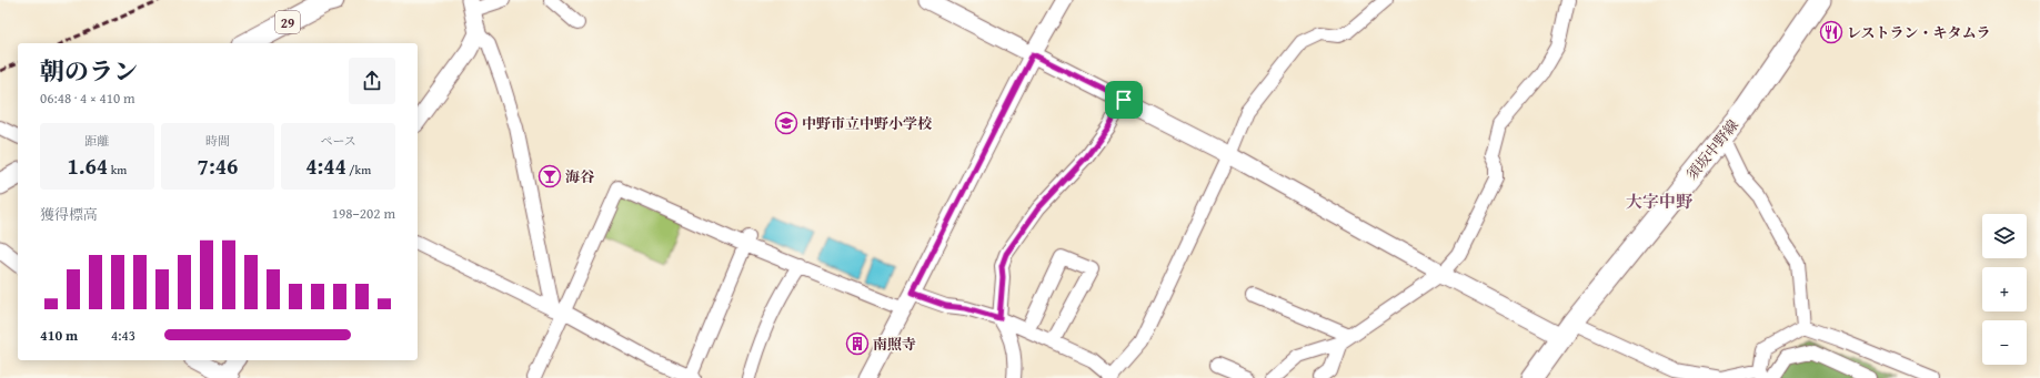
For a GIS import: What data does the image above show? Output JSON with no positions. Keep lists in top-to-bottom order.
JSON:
{
  "streets": {
    "main road": ["29", "須坂中野線"]
  },
  "districts": ["大字中野"],
  "places": {
    "restaurant": ["レストラン・キタムラ"],
    "school or university": ["中野市立中野小学校"],
    "bar": ["海谷"],
    "building": ["南照寺"]
  },
  "page": {
    "heading": ["朝のラン", "06:48 · 4 × 410 m"],
    "stats": [
      ["距離", "1.64 km"],
      ["時間", "7:46"],
      ["ペース", "4:44 /km"]
    ],
    "chart": ["獲得標高", "198–202 m"],
    "map_buttons": ["+", "−"],
    "list": [
      {
        "name": "410 m",
        "note": "4:43"
      }
    ]
  }
}
